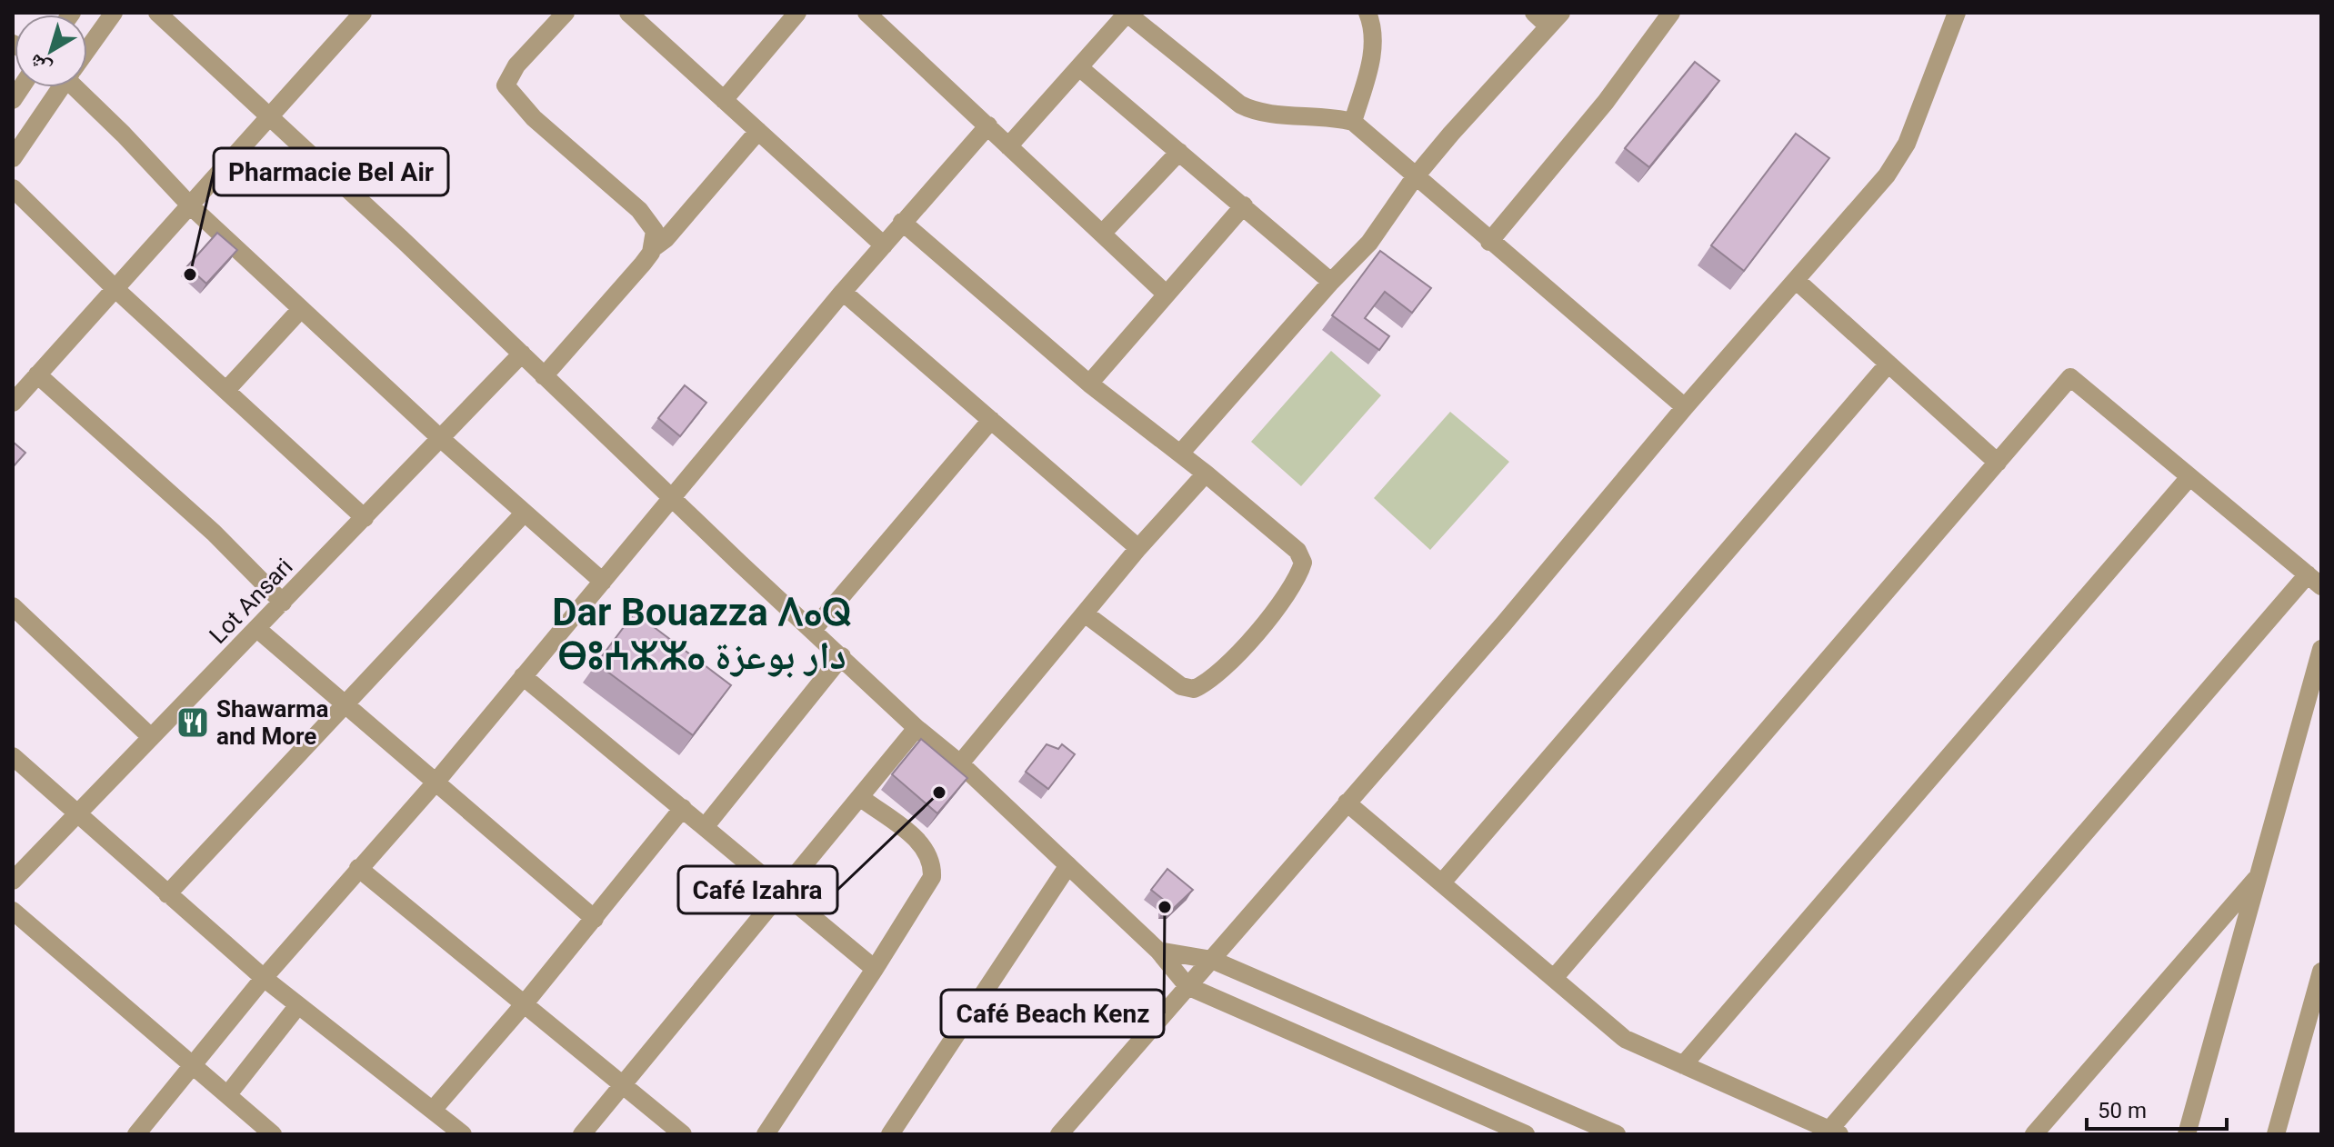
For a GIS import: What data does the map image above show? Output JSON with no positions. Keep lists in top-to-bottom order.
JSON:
{
  "streets": {
    "street": ["Lot Ansari"]
  },
  "districts": ["Dar Bouazza ⴷⴰⵕ ⴱⵓⵄⵣⵣⴰ دار بوعزة"],
  "places": {
    "other": ["Pharmacie Bel Air", "Café Izahra", "Café Beach Kenz"],
    "restaurant": ["Shawarma and More"]
  },
  "scale_bar": "50 m",
  "north": "bottom left"
}
